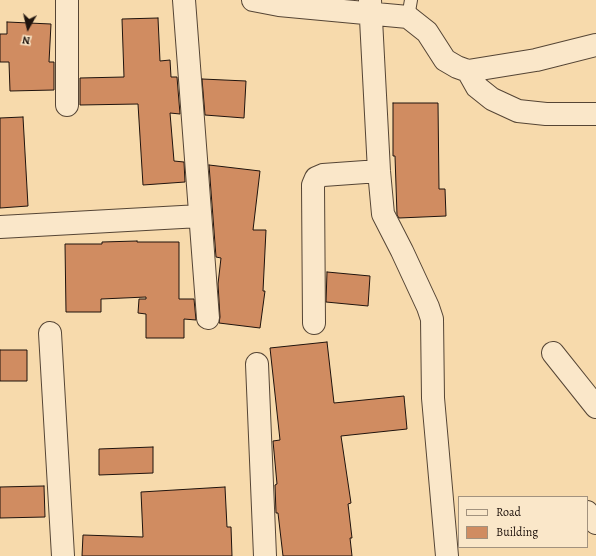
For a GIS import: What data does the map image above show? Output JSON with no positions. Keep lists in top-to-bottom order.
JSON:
{
  "legend": ["Road", "Building"],
  "north": "bottom"
}
